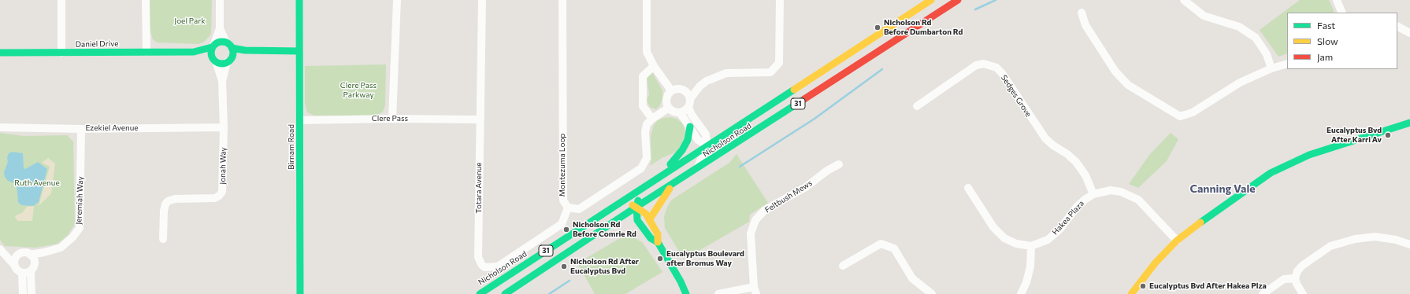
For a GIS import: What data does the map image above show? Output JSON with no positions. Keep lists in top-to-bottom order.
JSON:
{
  "streets": {
    "street": [
      "Daniel Drive",
      "Sedges Grove",
      "31",
      "Clere Pass",
      "Ezekiel Avenue",
      "Nicholson Road",
      "Birnam Road",
      "Montezuma Loop",
      "Jonah Way",
      "Totara Avenue",
      "Feltbush Mews",
      "Jeremiah Way",
      "Hakea Plaza"
    ]
  },
  "crossings": [
    ["Daniel Drive", "Birnam Road"],
    ["Daniel Drive", "Jonah Way"],
    ["Sedges Grove", "Hakea Plaza"],
    ["Clere Pass", "Birnam Road"],
    ["Clere Pass", "Totara Avenue"],
    ["Ezekiel Avenue", "Jonah Way"],
    ["Ezekiel Avenue", "Jeremiah Way"],
    ["Montezuma Loop", "Totara Avenue"]
  ],
  "districts": ["Canning Vale"],
  "parks": ["Joel Park", "Clere Pass Parkway", "Ruth Avenue"],
  "places": [
    "Nicholson Rd Before Dumbarton Rd",
    "Eucalyptus Bvd After Karri Av",
    "Nicholson Rd Before Comrie Rd",
    "Eucalyptus Boulevard after Bromus Way",
    "Nicholson Rd After Eucalyptus Bvd",
    "Eucalyptus Bvd After Hakea Plza"
  ],
  "legend": ["Fast", "Slow", "Jam"]
}
